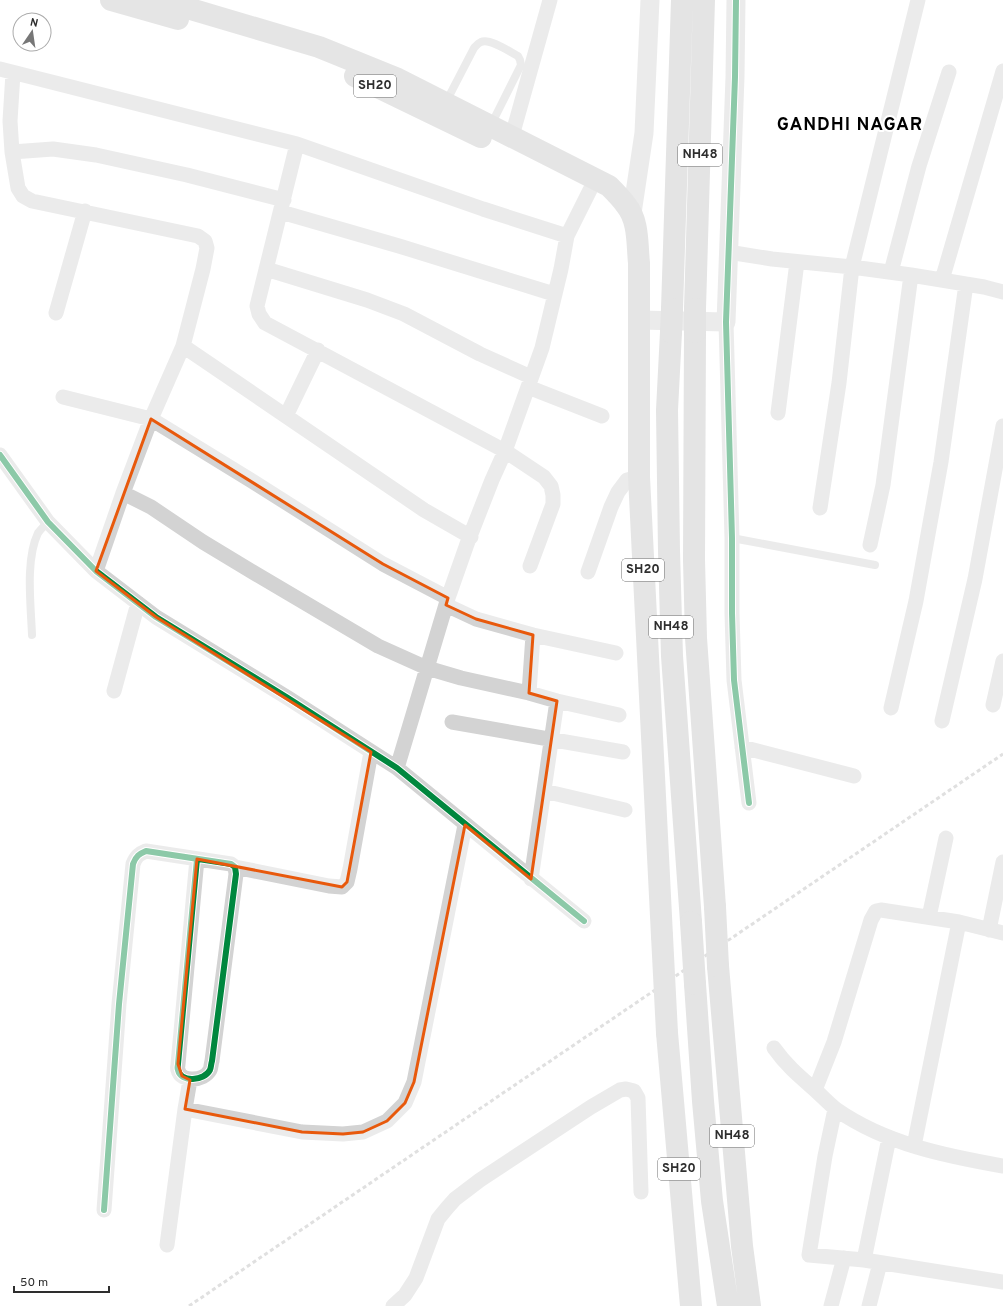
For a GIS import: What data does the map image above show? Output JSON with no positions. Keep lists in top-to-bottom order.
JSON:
{
  "streets": {
    "highway": ["NH48"],
    "main road": ["SH20"]
  },
  "districts": ["GANDHI NAGAR"],
  "scale_bar": "50 m",
  "north": "top"
}
